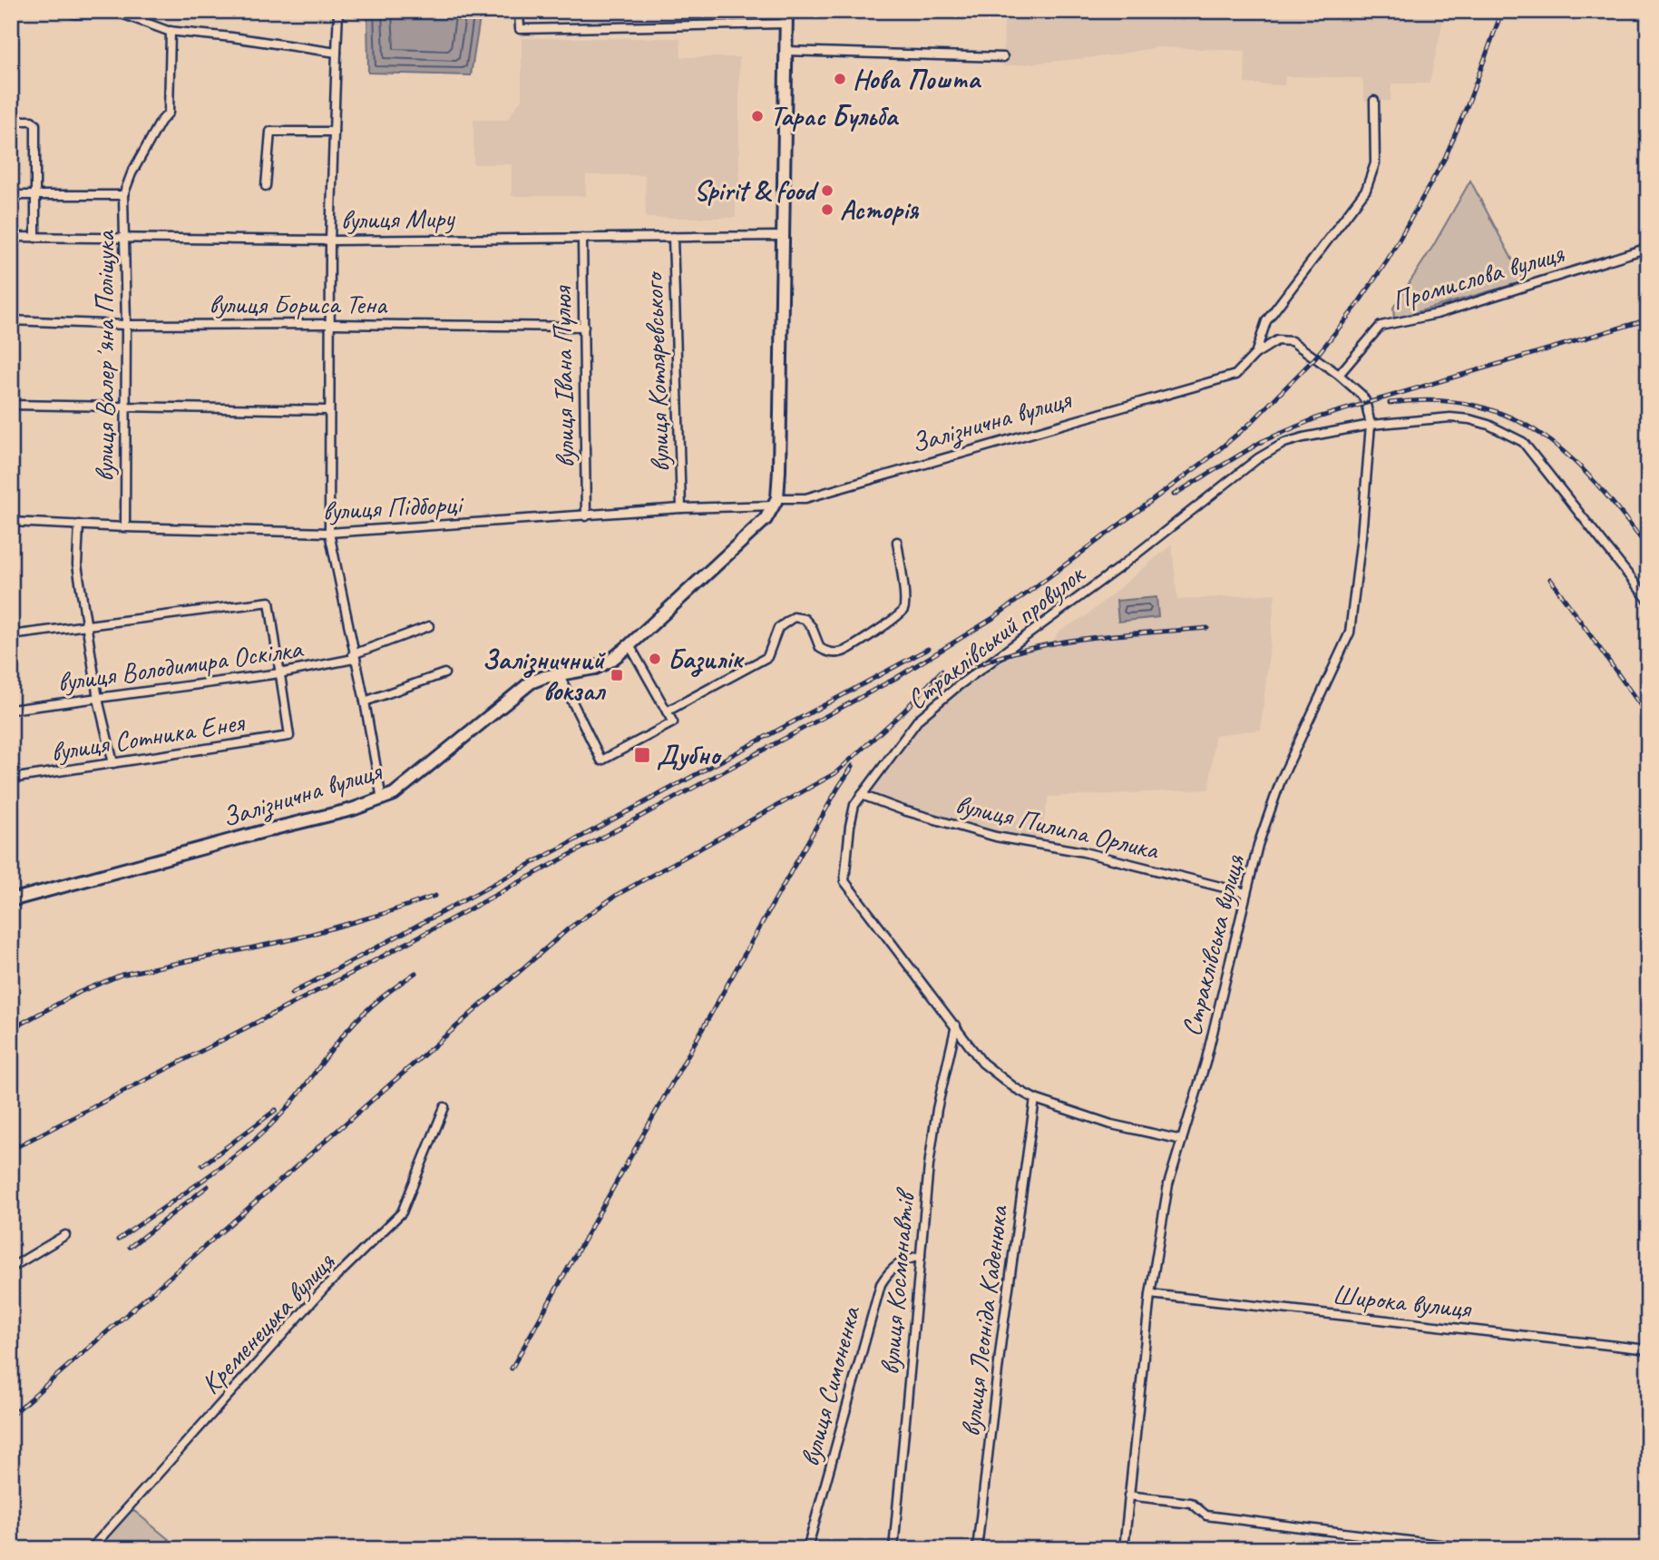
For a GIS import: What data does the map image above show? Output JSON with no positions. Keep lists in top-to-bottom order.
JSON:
{
  "streets": {
    "main road": ["Залізнична вулиця"],
    "street": [
      "вулиця Миру",
      "Промислова вулиця",
      "вулиця Бориса Тена",
      "вулиця Валерʼяна Поліщука",
      "вулиця Котляревського",
      "вулиця Івана Пулюя",
      "вулиця Підборці",
      "Страклівський провулок",
      "вулиця Володимира Оскілка",
      "вулиця Сотника Енея",
      "вулиця Пилипа Орлика",
      "Страклівська вулиця",
      "вулиця Космонавтів",
      "Широка вулиця",
      "вулиця Леоніда Каденюка",
      "Кременецька вулиця",
      "вулиця Симоненка"
    ]
  },
  "crossings": [
    ["вулиця Миру", "вулиця Валерʼяна Поліщука"],
    ["вулиця Миру", "вулиця Котляревського"],
    ["вулиця Миру", "вулиця Івана Пулюя"],
    ["Промислова вулиця", "Страклівська вулиця"],
    ["вулиця Бориса Тена", "вулиця Валерʼяна Поліщука"],
    ["вулиця Бориса Тена", "вулиця Івана Пулюя"],
    ["вулиця Валерʼяна Поліщука", "вулиця Підборці"],
    ["вулиця Котляревського", "вулиця Підборці"],
    ["вулиця Івана Пулюя", "вулиця Підборці"],
    ["Залізнична вулиця", "вулиця Підборці"],
    ["Залізнична вулиця", "Страклівська вулиця"],
    ["Страклівський провулок", "вулиця Пилипа Орлика"],
    ["Страклівський провулок", "Страклівська вулиця"],
    ["Страклівський провулок", "вулиця Космонавтів"],
    ["Страклівський провулок", "вулиця Леоніда Каденюка"],
    ["вулиця Володимира Оскілка", "вулиця Сотника Енея"],
    ["вулиця Пилипа Орлика", "Страклівська вулиця"],
    ["Страклівська вулиця", "Широка вулиця"],
    ["вулиця Космонавтів", "вулиця Симоненка"]
  ],
  "places": {
    "other": [
      "Нова Пошта",
      "Тарас Бульба",
      "Spirit & food",
      "Асторія",
      "Базилік"
    ],
    "transit": ["Залізничний вокзал", "Дубно"]
  }
}
